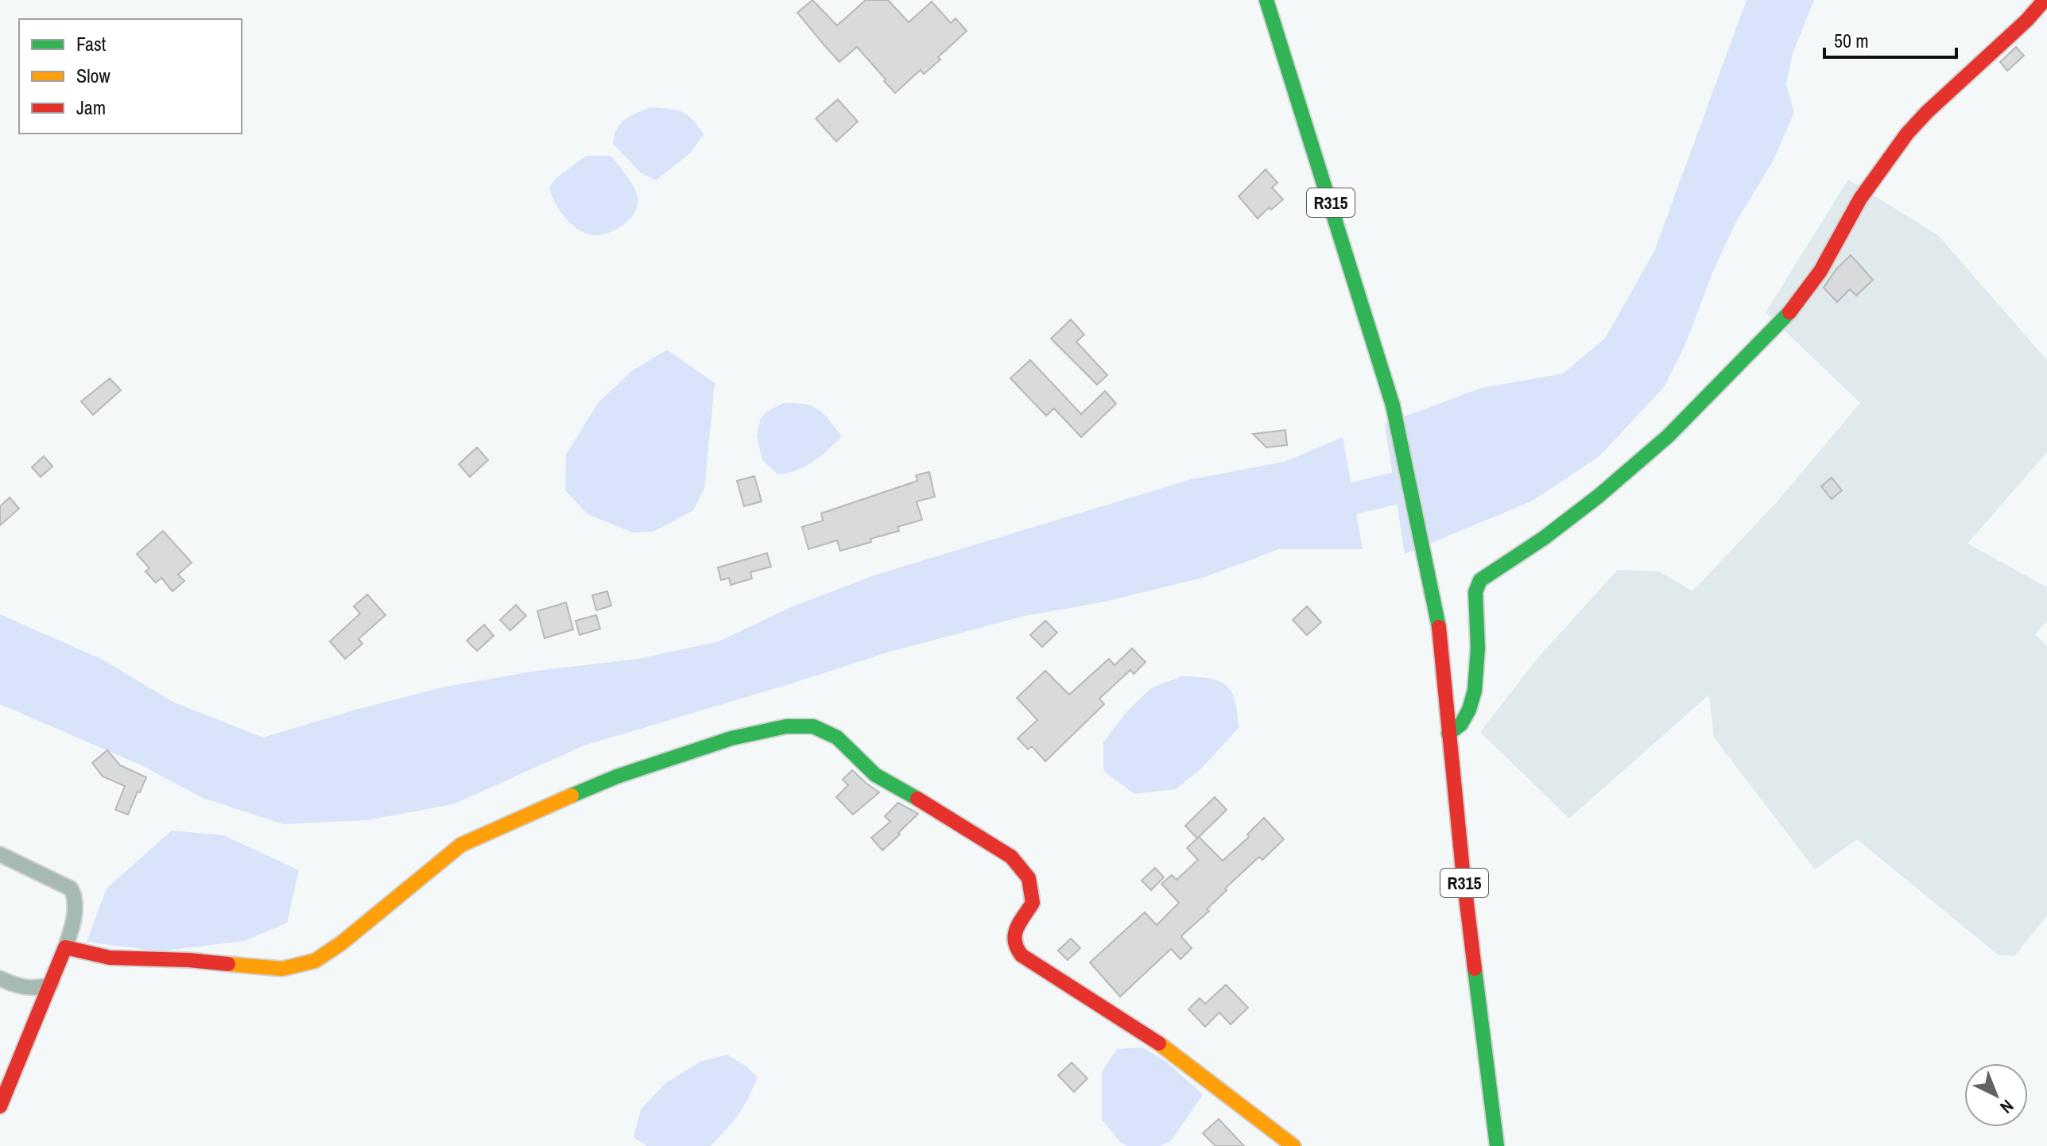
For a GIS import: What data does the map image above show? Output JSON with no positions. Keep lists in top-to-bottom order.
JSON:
{
  "streets": {
    "street": ["R315"]
  },
  "legend": ["Fast", "Slow", "Jam"],
  "scale_bar": "50 m",
  "north": "bottom right"
}
